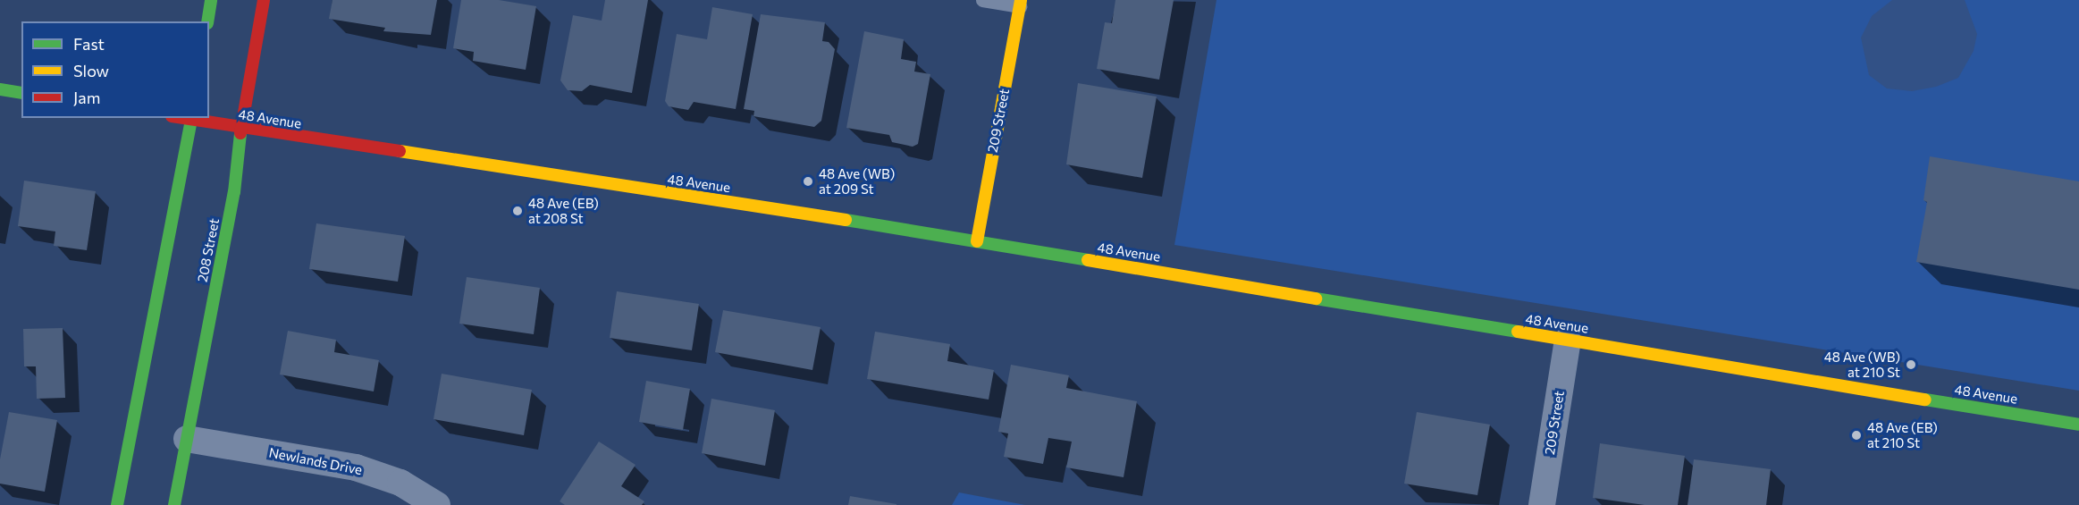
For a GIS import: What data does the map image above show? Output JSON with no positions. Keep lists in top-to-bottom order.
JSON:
{
  "streets": {
    "main road": ["48 Avenue", "209 Street", "208 Street"],
    "street": ["Newlands Drive"]
  },
  "crossings": [
    ["48 Avenue", "209 Street"],
    ["48 Avenue", "208 Street"],
    ["208 Street", "Newlands Drive"]
  ],
  "places": [
    "48 Ave (WB) at 209 St",
    "48 Ave (EB) at 208 St",
    "48 Ave (WB) at 210 St",
    "48 Ave (EB) at 210 St"
  ],
  "legend": ["Fast", "Slow", "Jam"]
}
